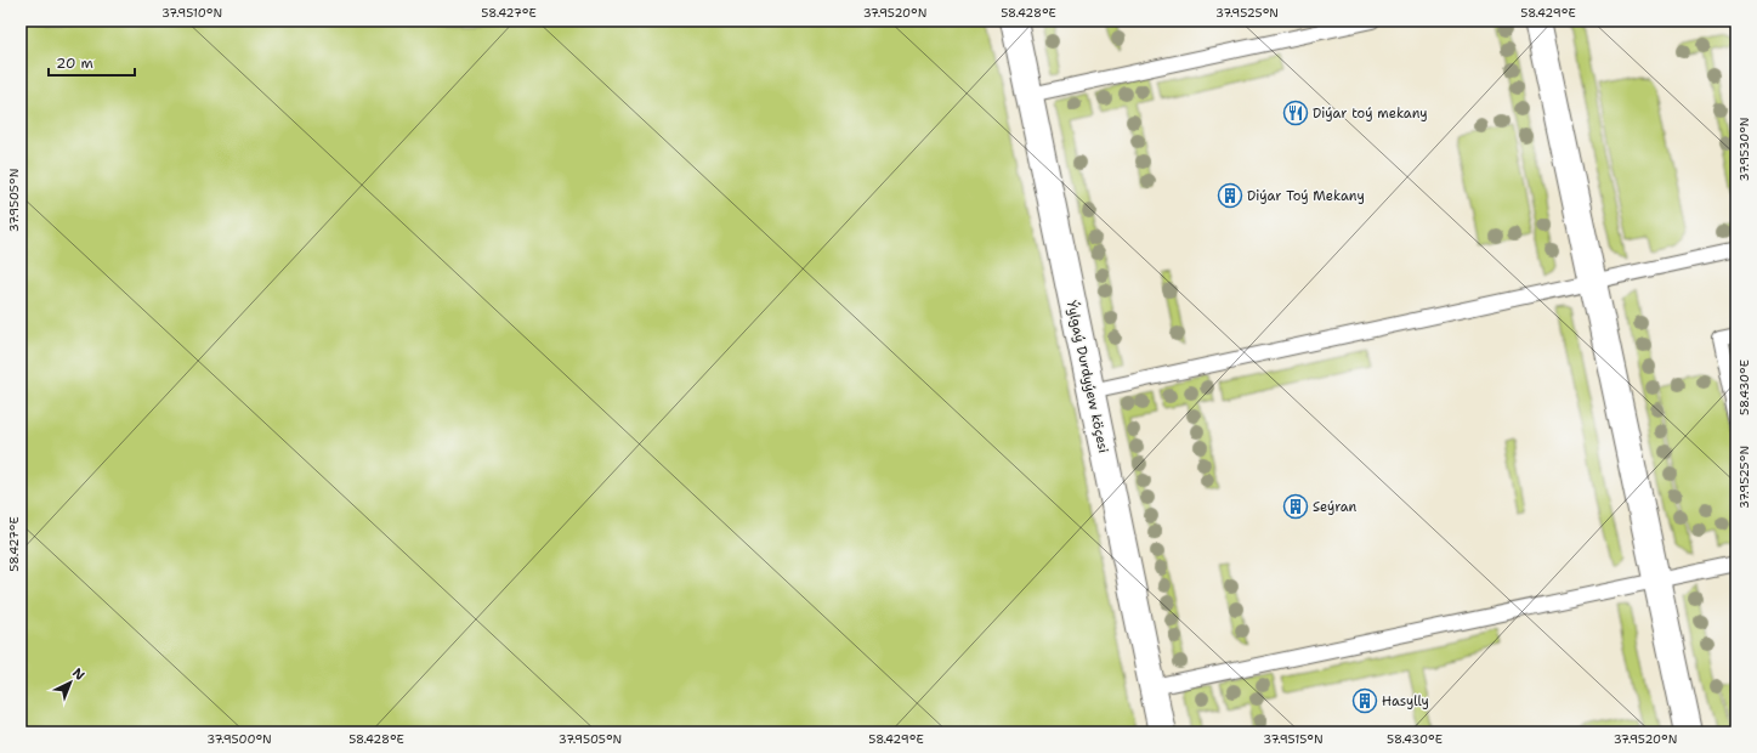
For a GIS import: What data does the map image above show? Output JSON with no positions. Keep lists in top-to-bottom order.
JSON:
{
  "streets": {
    "street": ["Ýylgaý Durdyýew köçesi"]
  },
  "places": {
    "restaurant": ["Diýar toý mekany"],
    "building": ["Diýar Toý Mekany", "Seýran", "Hasylly"]
  },
  "scale_bar": "20 m",
  "north": "top right",
  "coordinates": [
    "37.9510°N",
    "58.427°E",
    "37.9520°N",
    "58.428°E",
    "37.9525°N",
    "58.429°E",
    "37.9530°N",
    "37.9505°N",
    "58.430°E",
    "37.9500°N",
    "37.9515°N"
  ]
}
